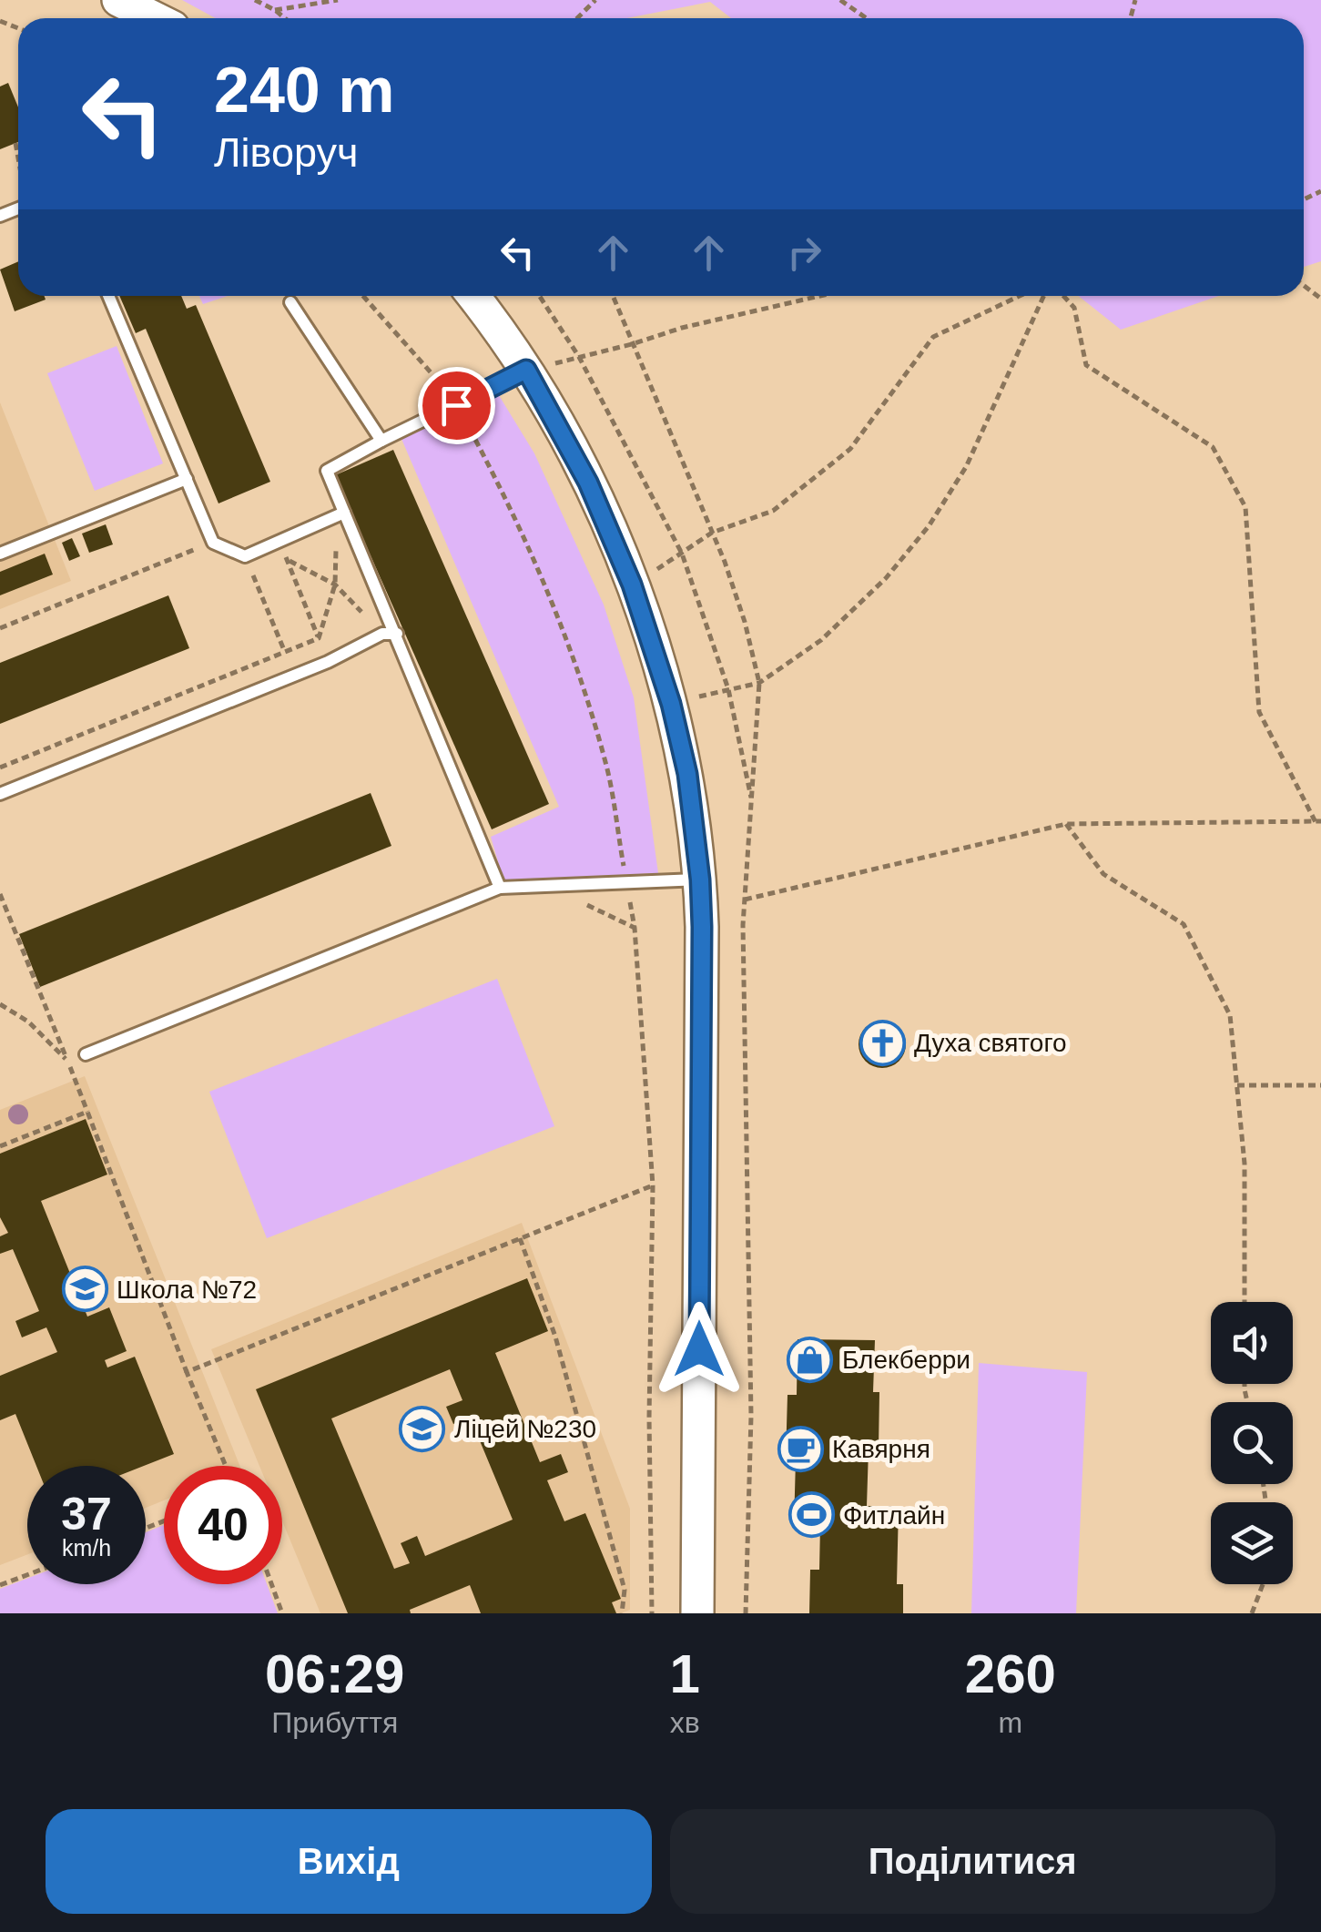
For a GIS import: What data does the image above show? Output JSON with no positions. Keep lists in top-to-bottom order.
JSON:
{
  "places": {
    "church": ["Духа святого"],
    "school or university": ["Школа №72", "Ліцей №230"],
    "shop": ["Блекберри"],
    "cafe": ["Кавярня"],
    "sports": ["Фитлайн"]
  },
  "page": {
    "turn": ["240 m", "Ліворуч"],
    "speed": "37 km/h",
    "limit": "40",
    "eta": [
      "06:29",
      "Прибуття",
      "1",
      "хв",
      "260",
      "m"
    ],
    "buttons": ["Вихід", "Поділитися"]
  }
}
